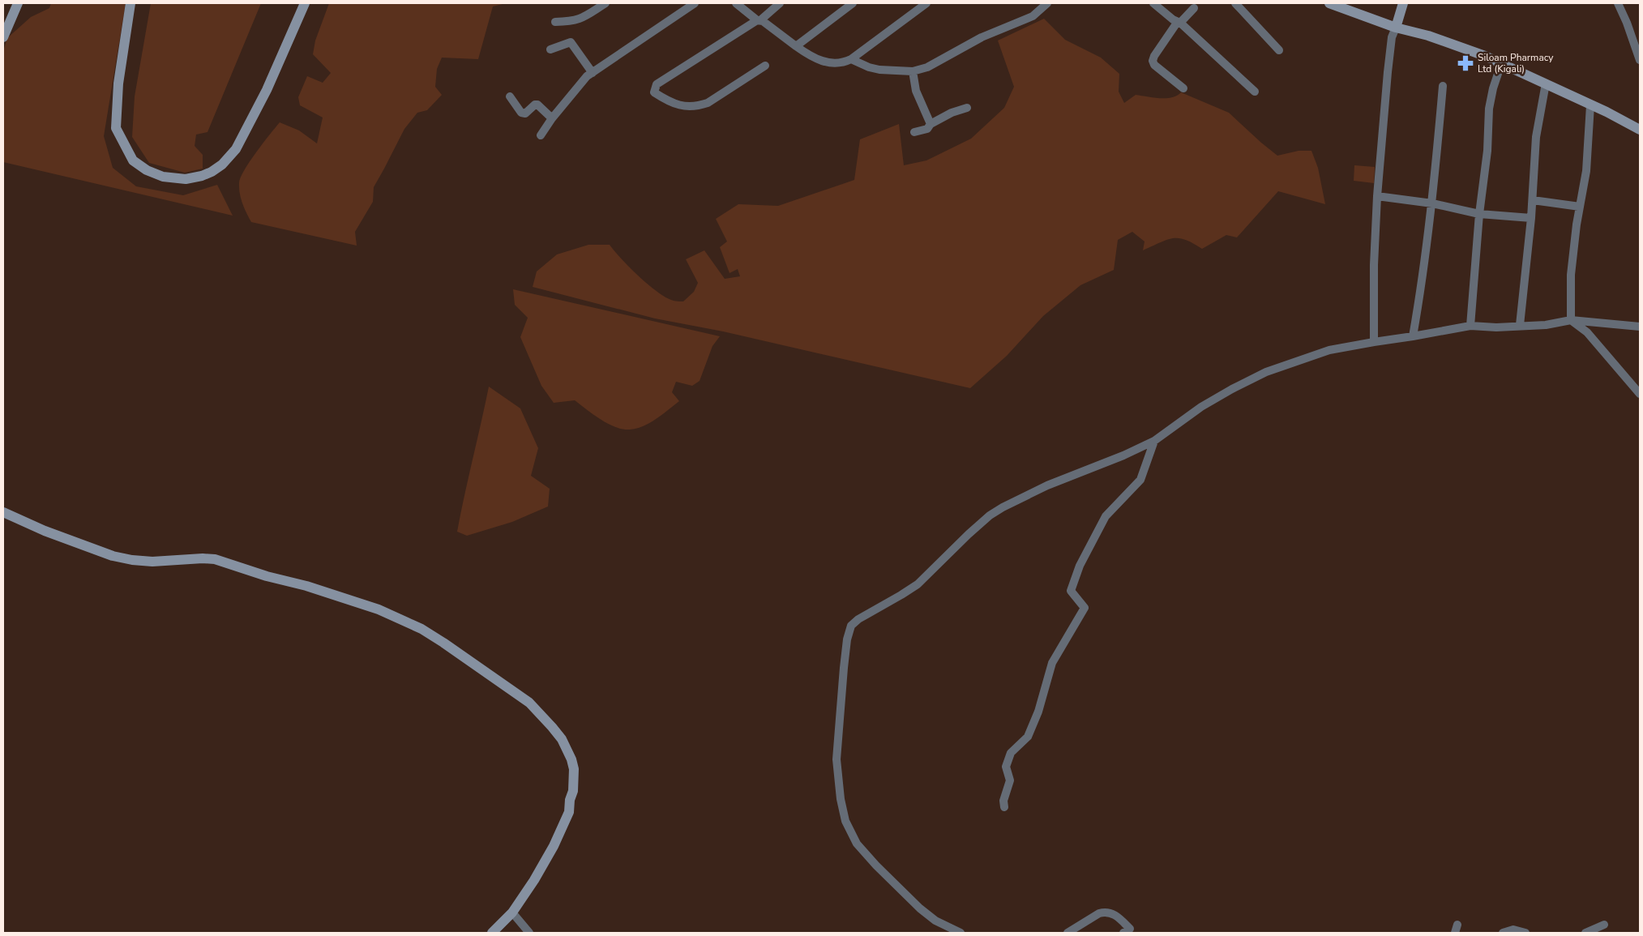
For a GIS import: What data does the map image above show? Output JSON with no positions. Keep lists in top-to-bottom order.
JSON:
{
  "places": {
    "pharmacy": ["Siloam Pharmacy Ltd (Kigali)"]
  }
}
